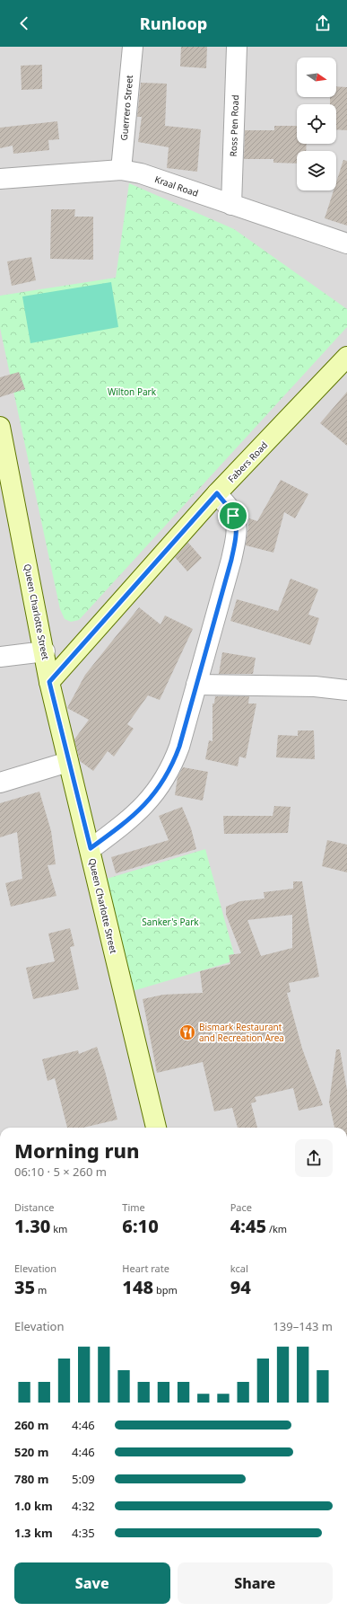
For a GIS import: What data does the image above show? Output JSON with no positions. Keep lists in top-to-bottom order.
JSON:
{
  "streets": {
    "main road": ["Fabers Road", "Queen Charlotte Street"],
    "street": ["Guerrero Street", "Ross Pen Road", "Kraal Road"]
  },
  "crossings": [
    ["Guerrero Street", "Kraal Road"],
    ["Ross Pen Road", "Kraal Road"],
    ["Fabers Road", "Queen Charlotte Street"]
  ],
  "parks": ["Wilton Park", "Sanker's Park"],
  "places": {
    "restaurant": ["Bismark Restaurant and Recreation Area"]
  },
  "north": "right",
  "page": {
    "header": "Runloop",
    "heading": ["Morning run", "06:10 · 5 × 260 m"],
    "stats": [
      ["Distance", "1.30 km"],
      ["Time", "6:10"],
      ["Pace", "4:45 /km"],
      ["Elevation", "35 m"],
      ["Heart rate", "148 bpm"],
      ["kcal", "94"]
    ],
    "chart": ["Elevation", "139–143 m"],
    "list": [
      {
        "name": "260 m",
        "note": "4:46"
      },
      {
        "name": "520 m",
        "note": "4:46"
      },
      {
        "name": "780 m",
        "note": "5:09"
      },
      {
        "name": "1.0 km",
        "note": "4:32"
      },
      {
        "name": "1.3 km",
        "note": "4:35"
      }
    ],
    "buttons": ["Save", "Share"]
  }
}
